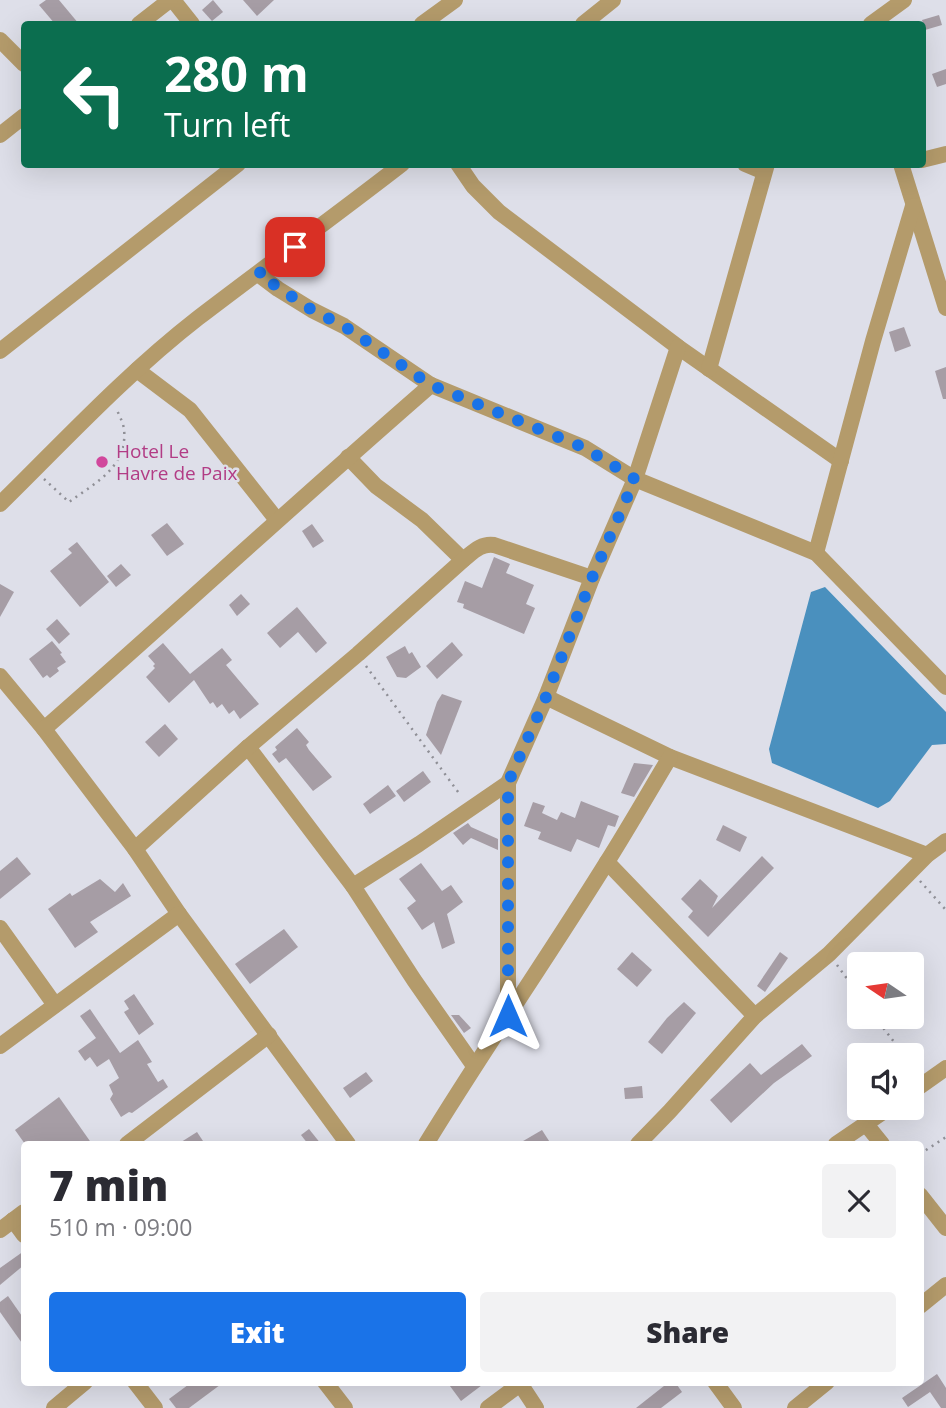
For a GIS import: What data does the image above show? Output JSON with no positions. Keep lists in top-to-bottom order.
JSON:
{
  "places": ["Hotel Le Havre de Paix"],
  "north": "left",
  "page": {
    "turn": ["280 m", "Turn left"],
    "heading": ["7 min", "510 m · 09:00"],
    "buttons": ["Exit", "Share"]
  }
}
